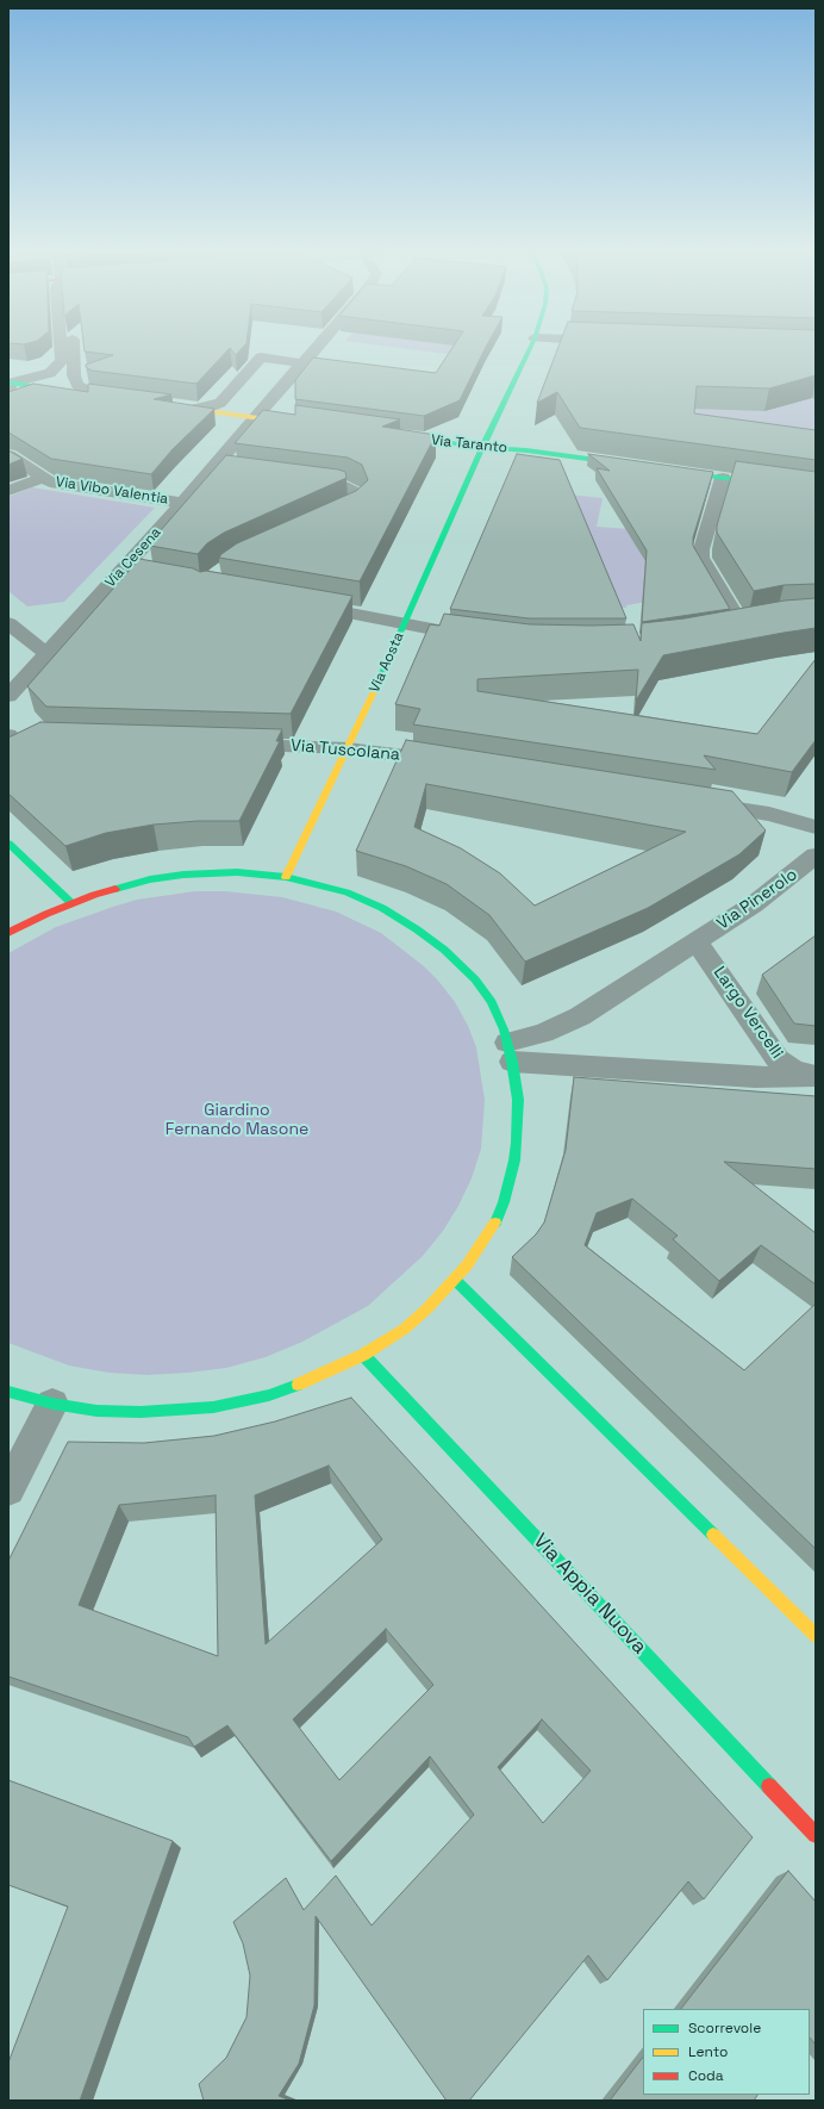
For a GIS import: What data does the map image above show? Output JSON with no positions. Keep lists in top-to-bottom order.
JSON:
{
  "streets": {
    "main road": ["Via Taranto", "Via Aosta", "Via Appia Nuova"],
    "street": [
      "Via Vibo Valentia",
      "Via Cesena",
      "Via Tuscolana",
      "Via Pinerolo",
      "Largo Vercelli"
    ]
  },
  "crossings": [
    ["Via Taranto", "Via Aosta"],
    ["Via Vibo Valentia", "Via Cesena"],
    ["Via Aosta", "Via Tuscolana"],
    ["Via Pinerolo", "Largo Vercelli"]
  ],
  "parks": ["Giardino Fernando Masone"],
  "legend": ["Scorrevole", "Lento", "Coda"]
}
